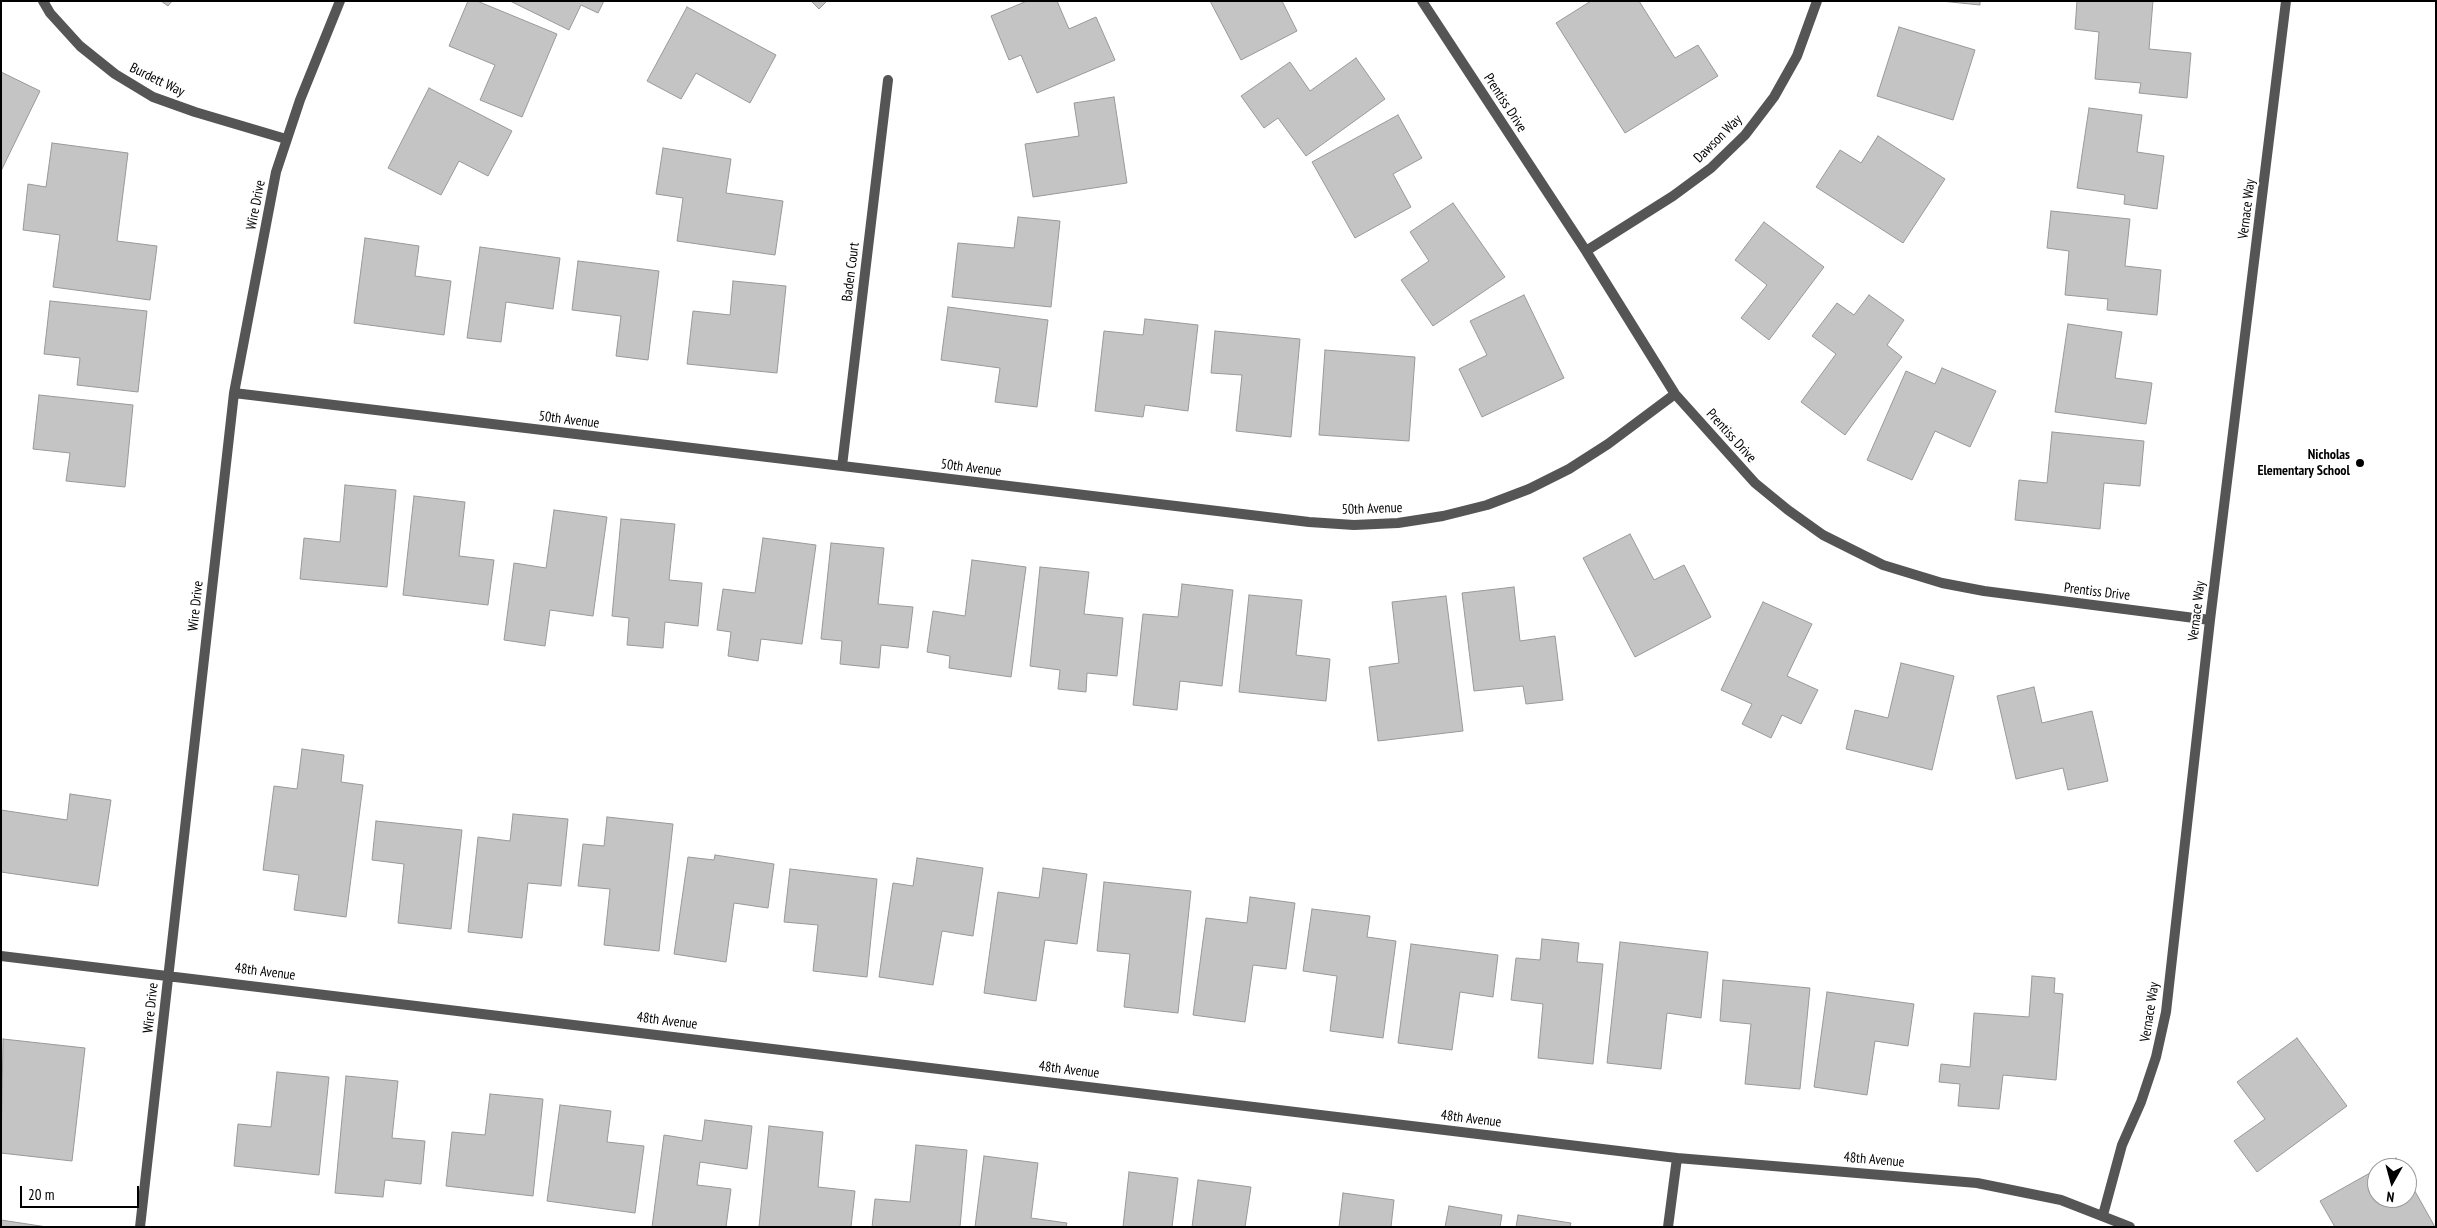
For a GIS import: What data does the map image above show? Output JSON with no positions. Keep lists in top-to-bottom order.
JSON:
{
  "streets": {
    "street": [
      "Burdett Way",
      "Prentiss Drive",
      "Dawson Way",
      "Wire Drive",
      "Vernace Way",
      "Baden Court",
      "50th Avenue",
      "48th Avenue"
    ]
  },
  "crossings": [
    ["Burdett Way", "Wire Drive"],
    ["Prentiss Drive", "Dawson Way"],
    ["Prentiss Drive", "Vernace Way"],
    ["Prentiss Drive", "50th Avenue"],
    ["Wire Drive", "50th Avenue"],
    ["Wire Drive", "48th Avenue"],
    ["Vernace Way", "48th Avenue"],
    ["Baden Court", "50th Avenue"]
  ],
  "places": ["Nicholas Elementary School"],
  "scale_bar": "20 m",
  "north": "bottom"
}
